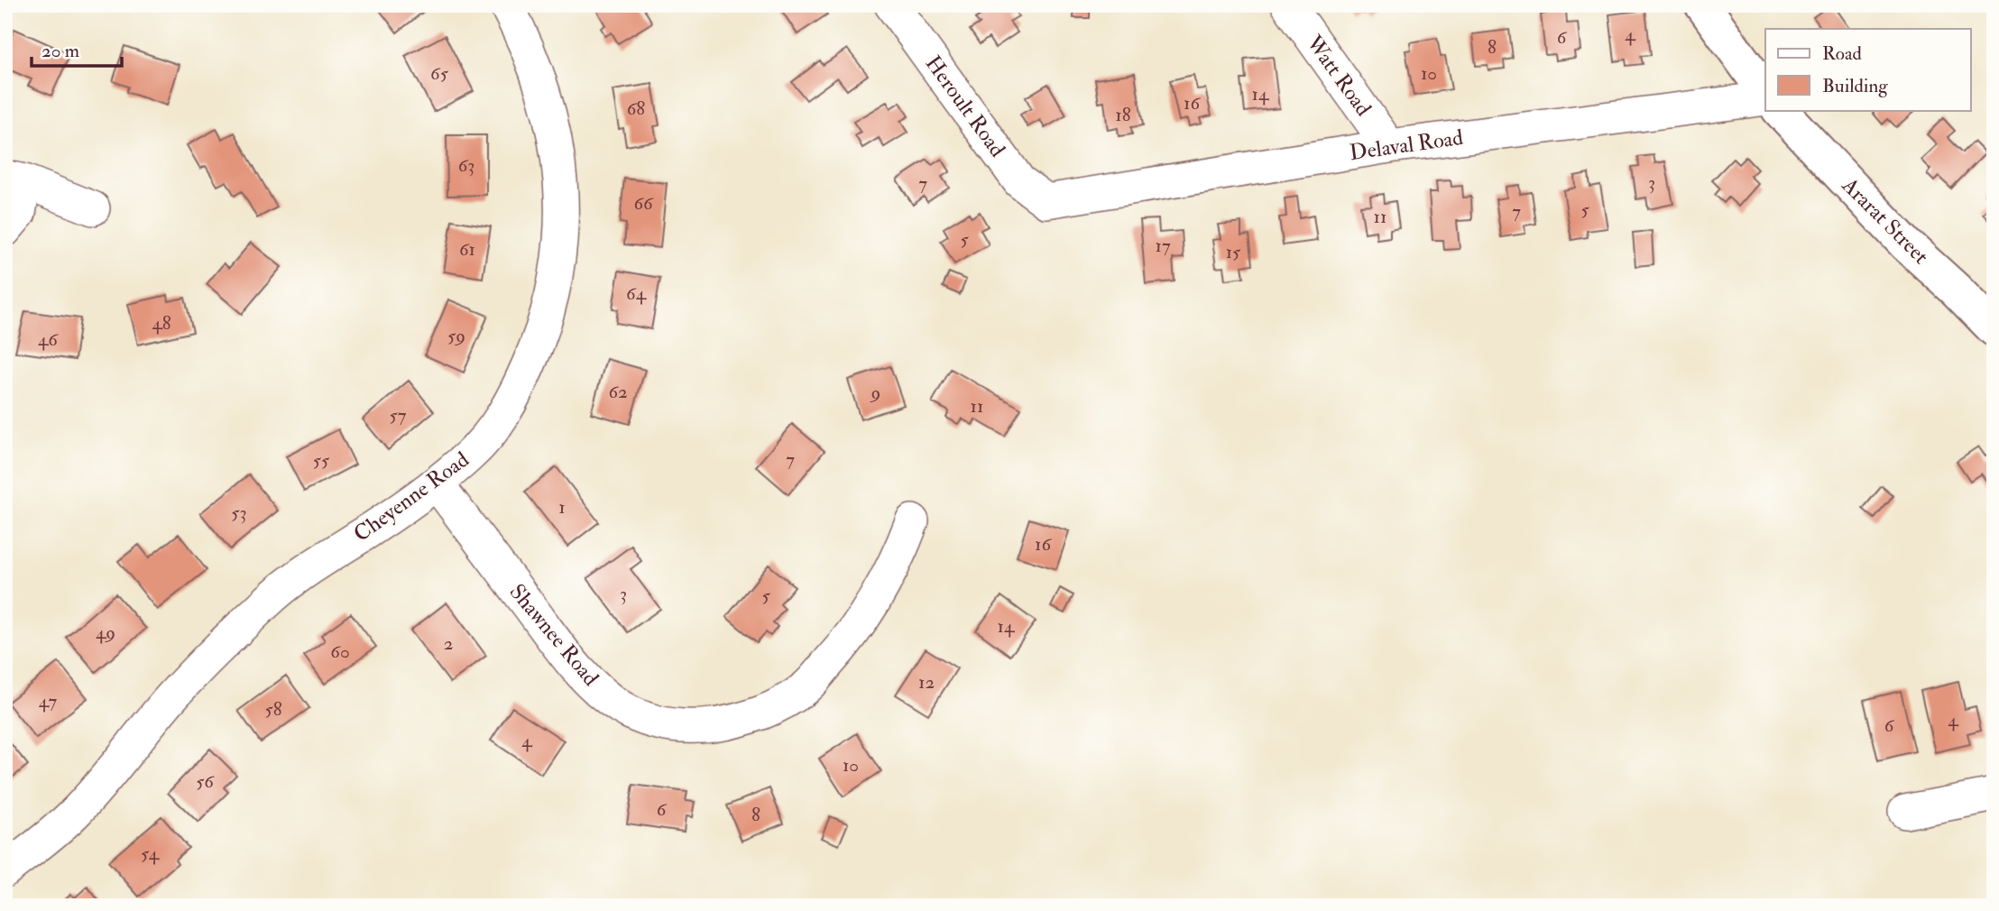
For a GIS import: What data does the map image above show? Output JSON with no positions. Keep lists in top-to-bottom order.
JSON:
{
  "streets": {
    "main road": ["Ararat Street"],
    "street": [
      "Watt Road",
      "Heroult Road",
      "Delaval Road",
      "Cheyenne Road",
      "Shawnee Road"
    ]
  },
  "crossings": [
    ["Watt Road", "Delaval Road"],
    ["Heroult Road", "Delaval Road"],
    ["Cheyenne Road", "Shawnee Road"]
  ],
  "house_numbers": [
    "4",
    "6",
    "8",
    "65",
    "10",
    "14",
    "16",
    "68",
    "18",
    "63",
    "3",
    "7",
    "66",
    "5",
    "7",
    "11",
    "5",
    "17",
    "61",
    "15",
    "64",
    "48",
    "59",
    "46",
    "62",
    "9",
    "11",
    "57",
    "7",
    "55",
    "1",
    "53",
    "16",
    "3",
    "5",
    "14",
    "49",
    "2",
    "60",
    "12",
    "47",
    "58",
    "4",
    "6",
    "4",
    "10",
    "56",
    "6",
    "8",
    "54"
  ],
  "legend": ["Road", "Building"],
  "scale_bar": "20 m"
}
